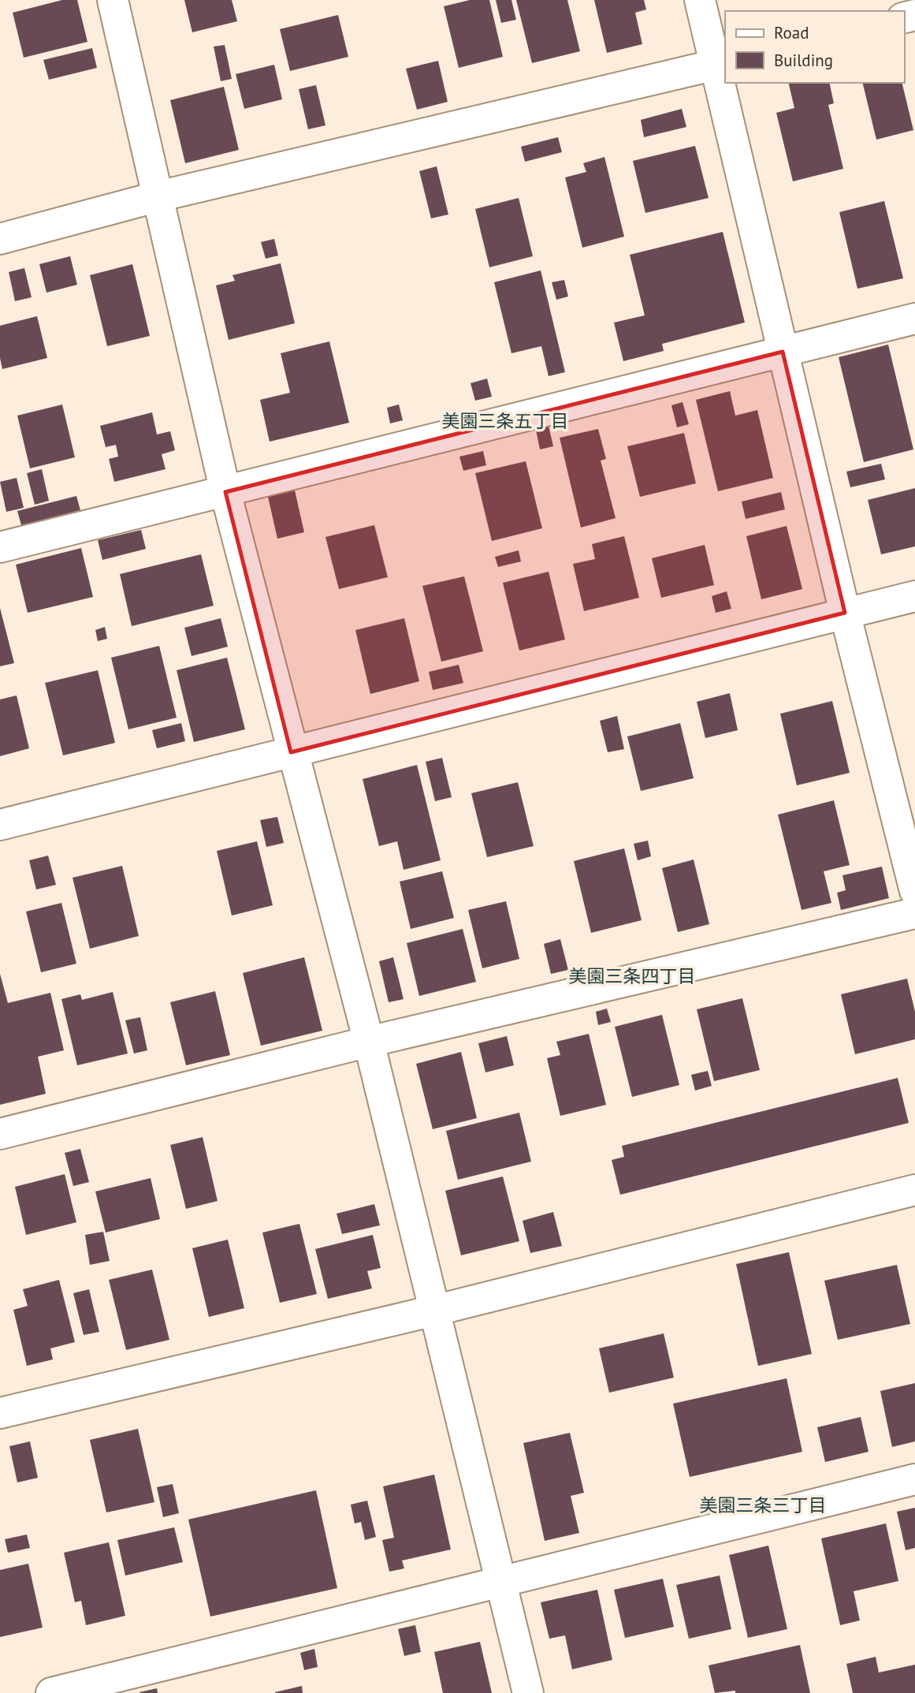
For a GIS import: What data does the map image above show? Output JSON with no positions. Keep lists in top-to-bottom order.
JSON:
{
  "districts": ["美園三条五丁目", "美園三条四丁目", "美園三条三丁目"],
  "legend": ["Road", "Building"]
}
